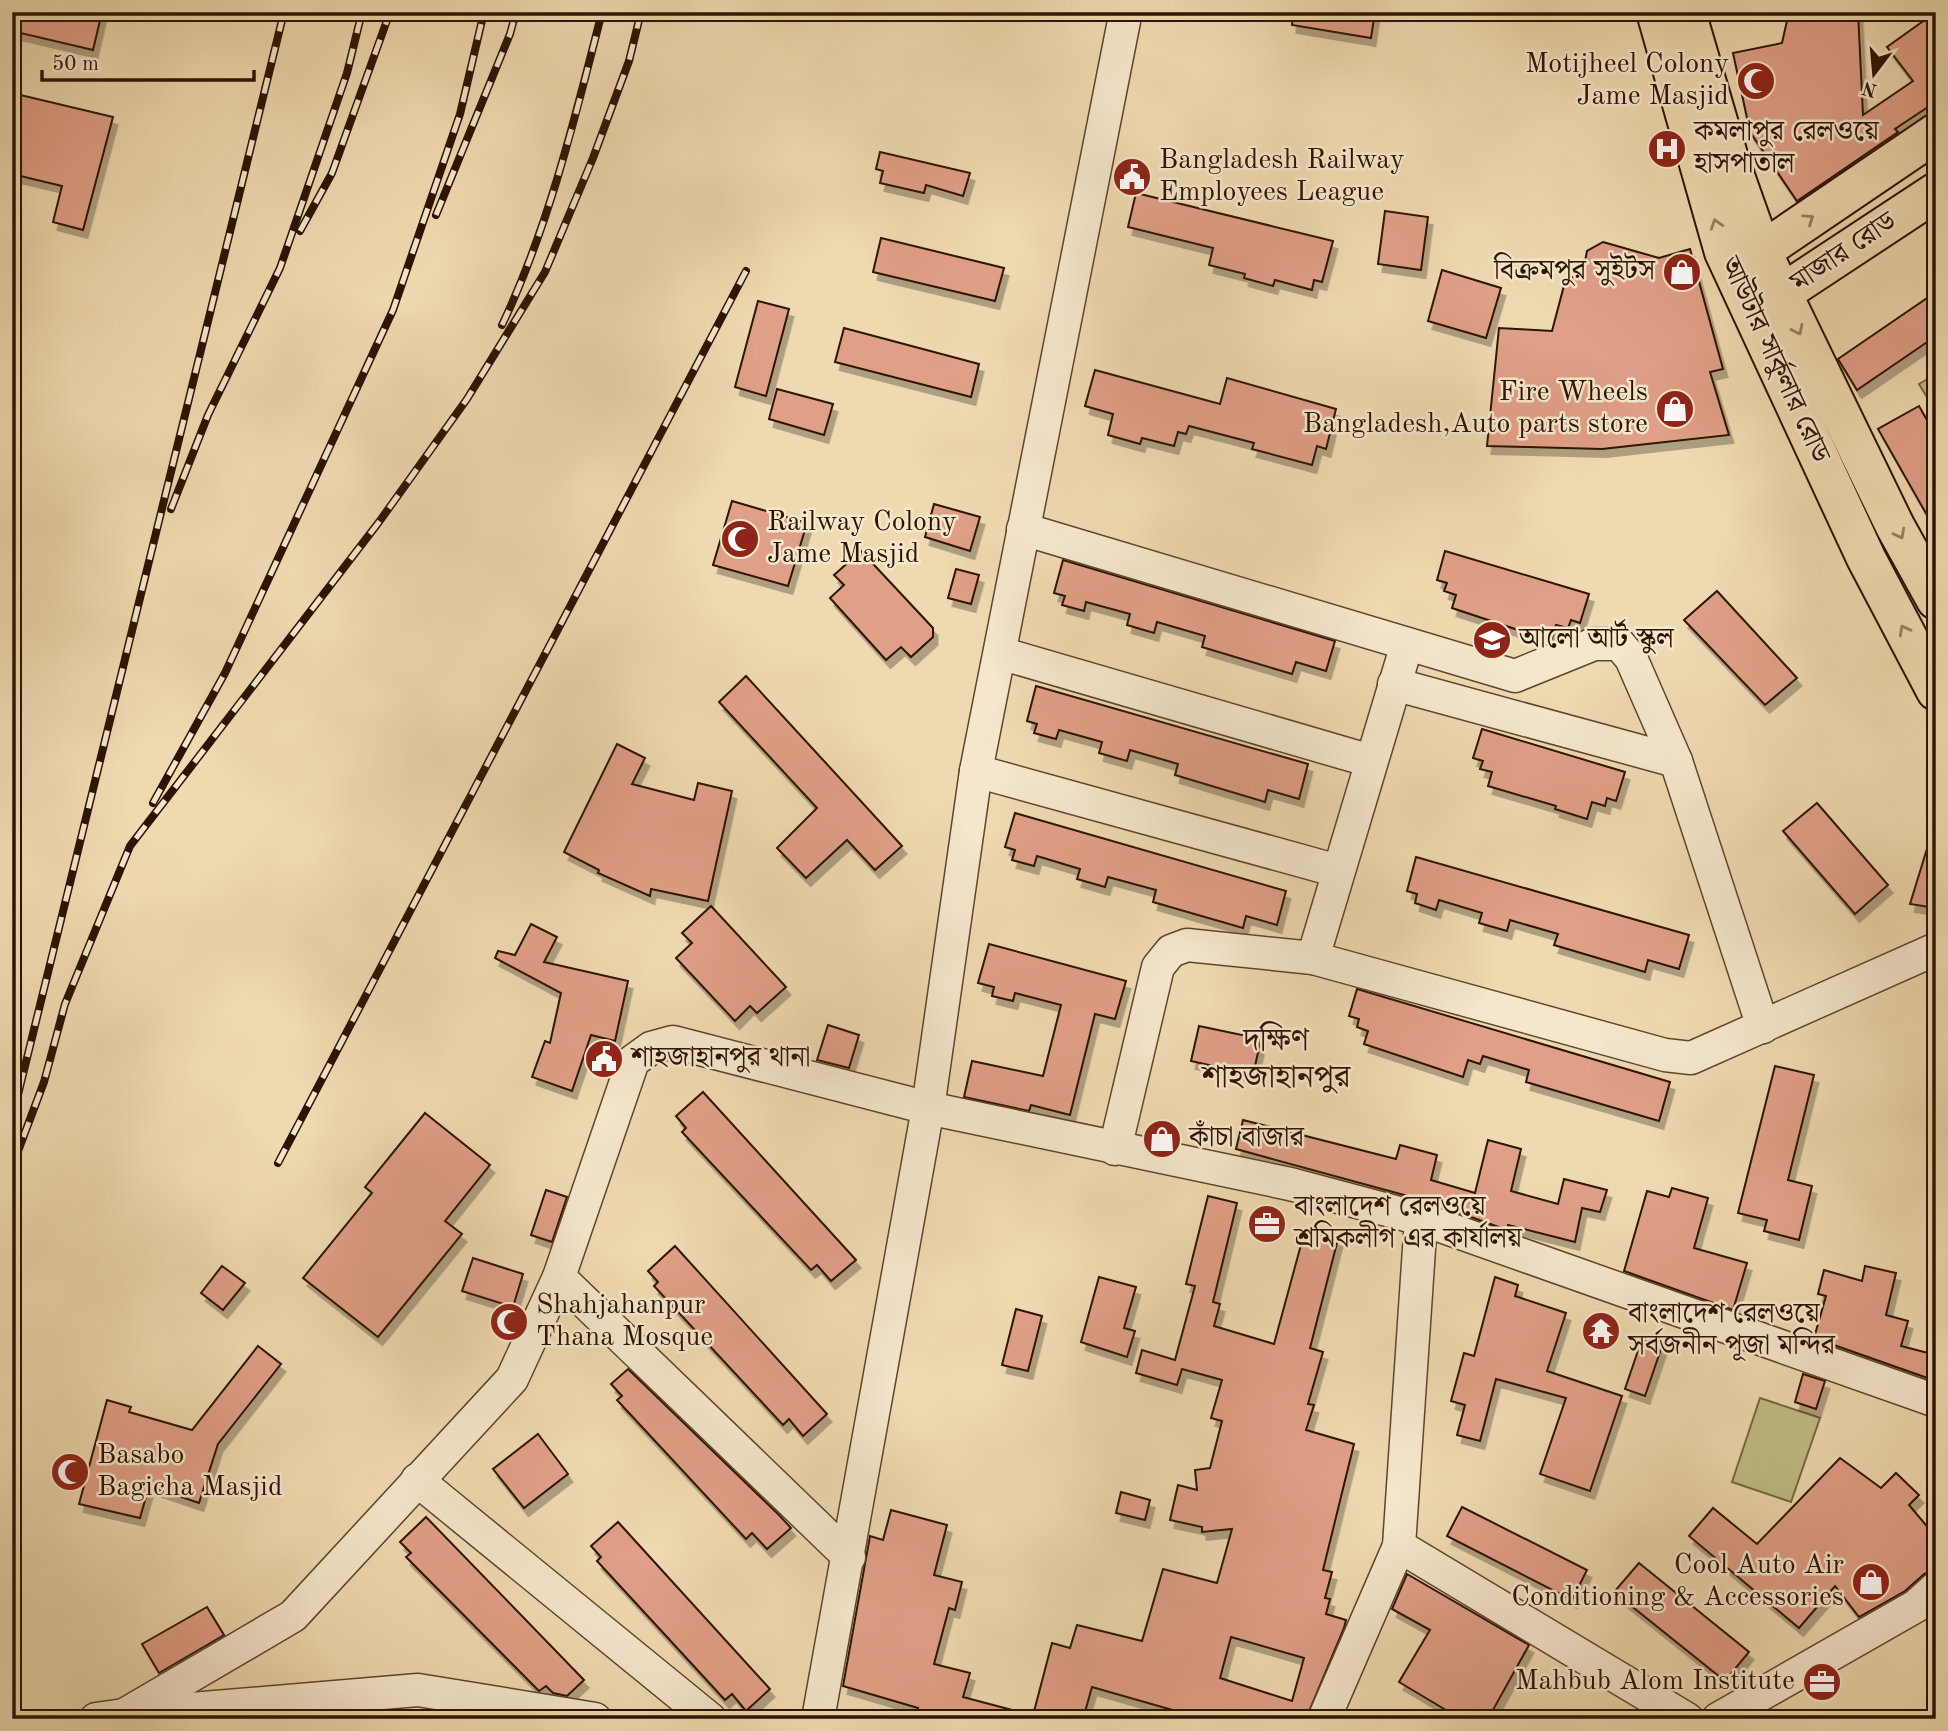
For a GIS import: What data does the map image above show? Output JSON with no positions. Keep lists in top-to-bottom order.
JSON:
{
  "streets": {
    "main road": ["মাজার রোড", "আউটার সার্কুলার রোড"]
  },
  "crossings": [
    ["মাজার রোড", "আউটার সার্কুলার রোড"]
  ],
  "districts": ["দক্ষিণ শাহজাহানপুর"],
  "places": {
    "mosque": [
      "Motijheel Colony Jame Masjid",
      "Railway Colony Jame Masjid",
      "Shahjahanpur Thana Mosque",
      "Basabo Bagicha Masjid"
    ],
    "hospital": ["কমলাপুর রেলওয়ে হাসপাতাল"],
    "public building": ["Bangladesh Railway Employees League", "শাহজাহানপুর থানা"],
    "shop": [
      "বিক্রমপুর সুইটস",
      "Fire Wheels Bangladesh,Auto parts store",
      "কাঁচা বাজার",
      "Cool Auto Air Conditioning & Accessories"
    ],
    "school or university": ["আলো আর্ট স্কুল"],
    "office": ["বাংলাদেশ রেলওয়ে শ্রমিকলীগ এর কার্যালয়", "Mahbub Alom Institute"],
    "temple": ["বাংলাদেশ রেলওয়ে সর্বজনীন পূজা মন্দির"]
  },
  "scale_bar": "50 m",
  "north": "bottom"
}
